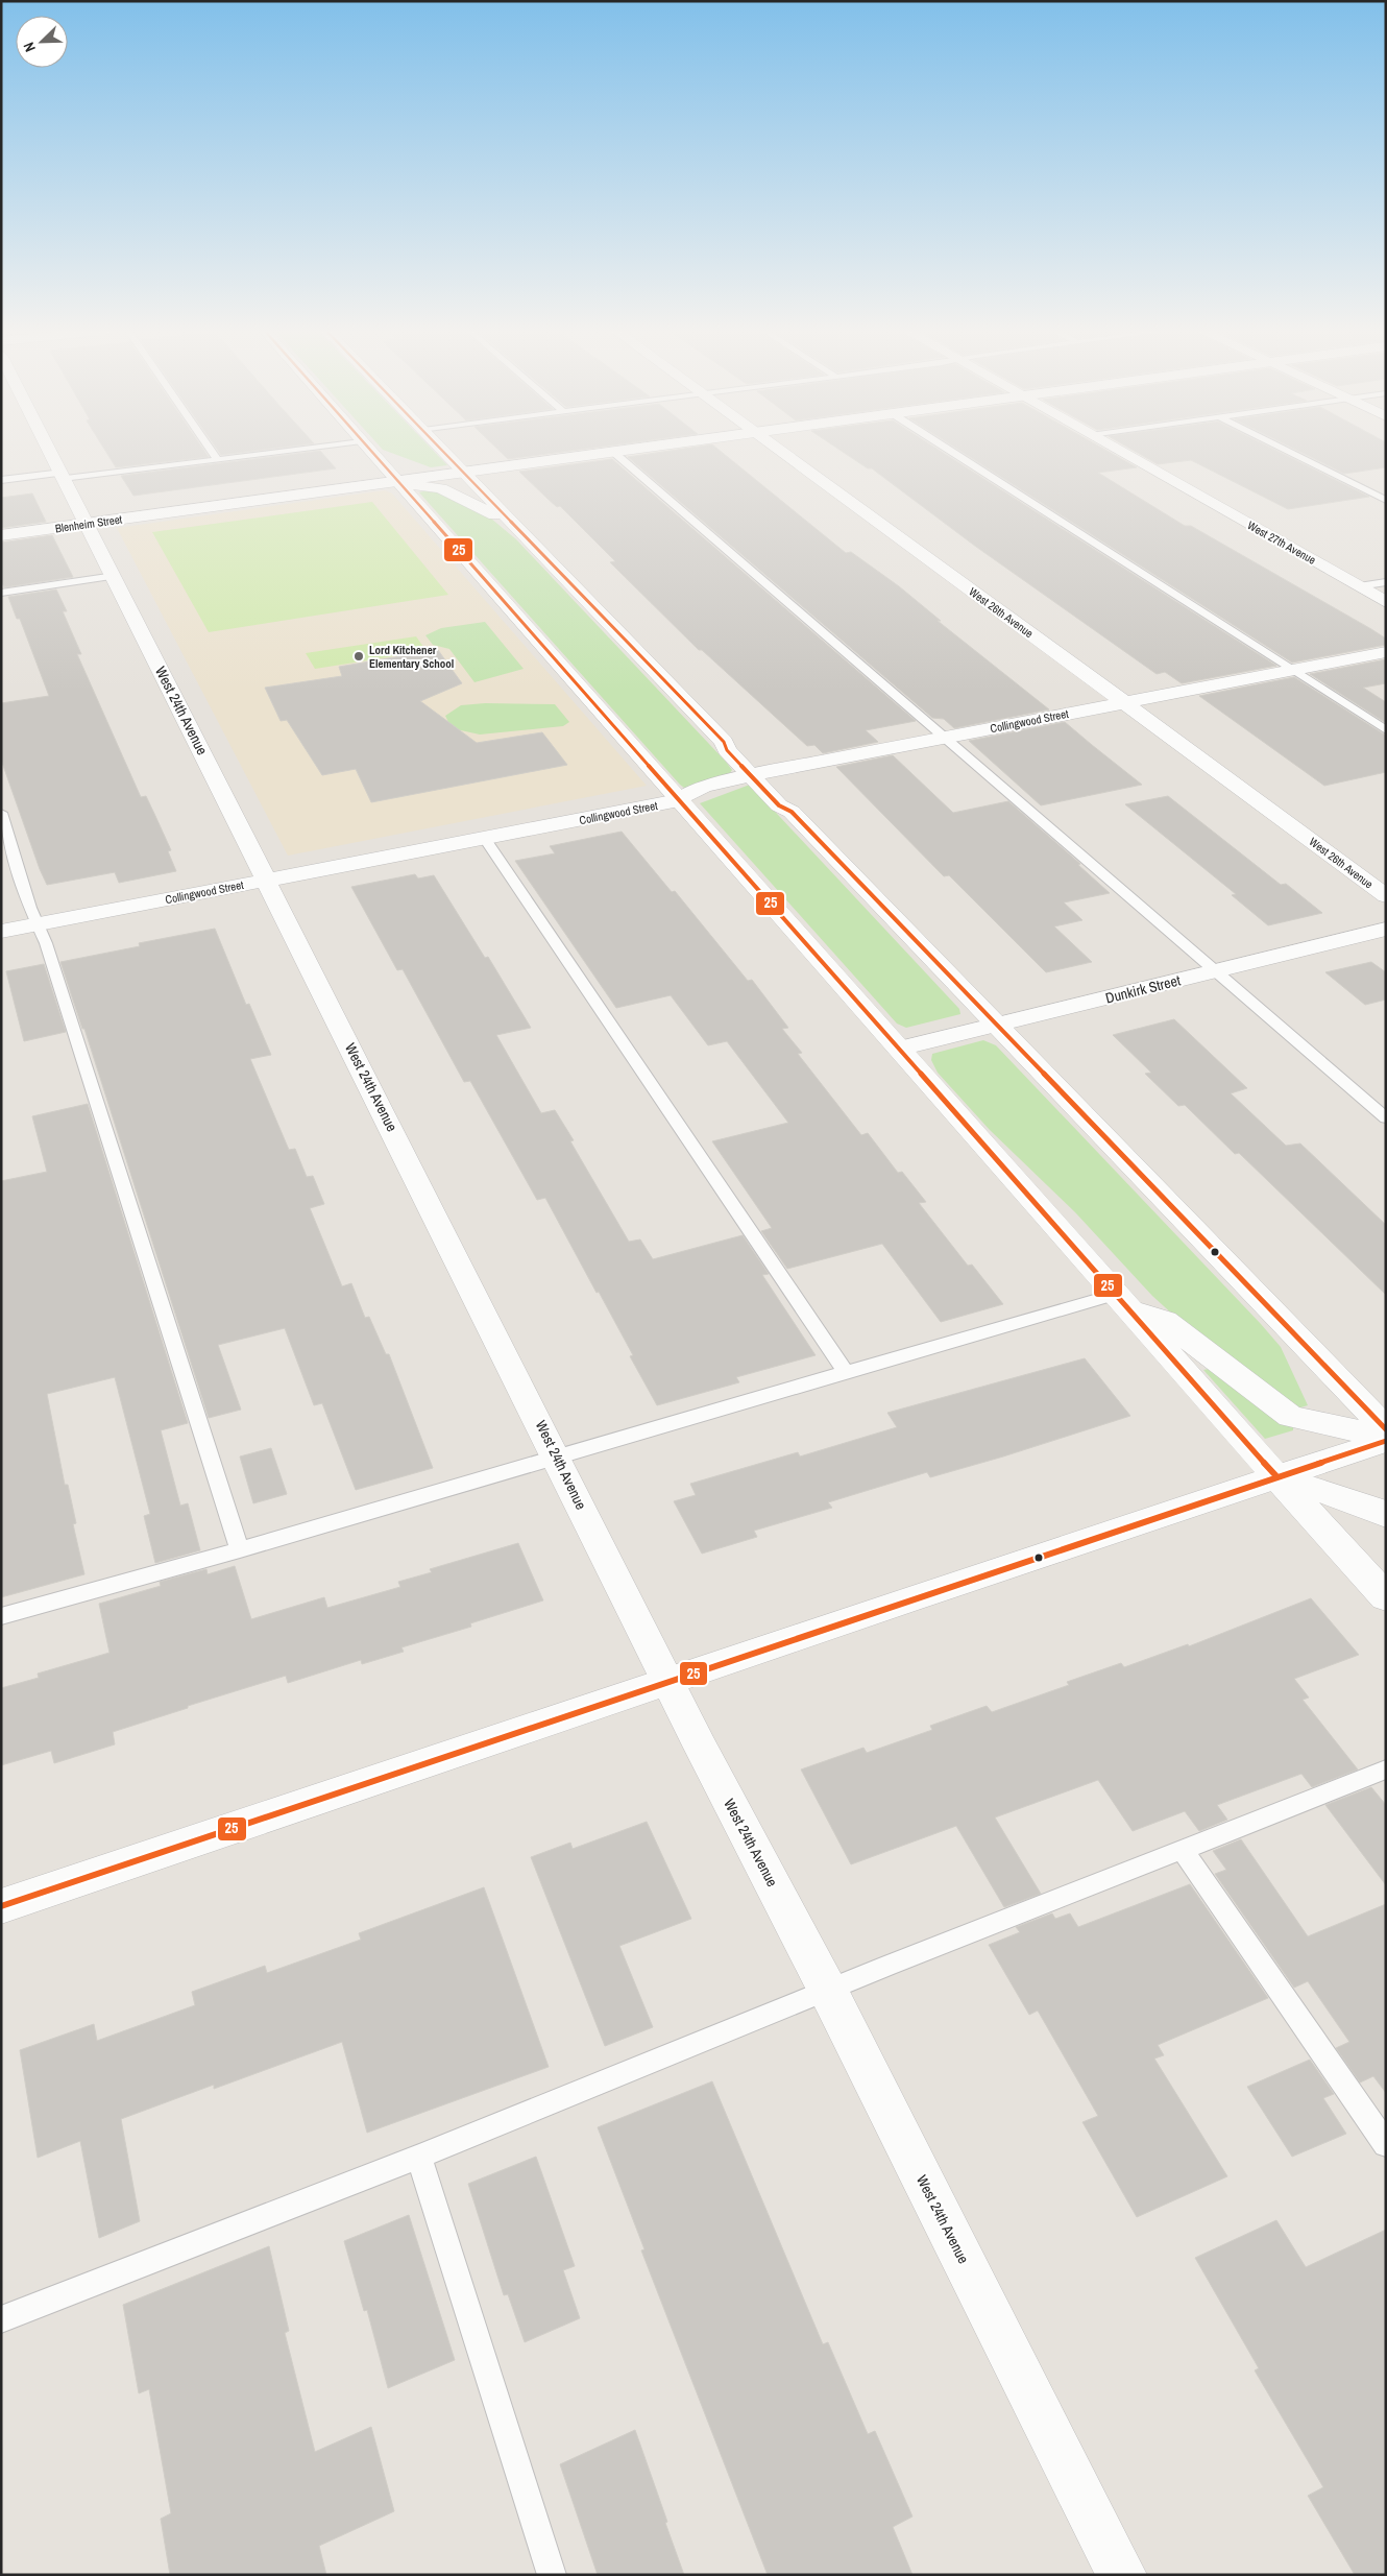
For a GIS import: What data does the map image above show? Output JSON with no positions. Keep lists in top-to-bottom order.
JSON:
{
  "streets": {
    "street": [
      "Blenheim Street",
      "West 27th Avenue",
      "West 26th Avenue",
      "West 24th Avenue",
      "Collingwood Street",
      "Dunkirk Street"
    ]
  },
  "crossings": [
    ["Blenheim Street", "West 24th Avenue"],
    ["West 26th Avenue", "Collingwood Street"],
    ["West 24th Avenue", "Collingwood Street"]
  ],
  "places": ["Lord Kitchener Elementary School"],
  "lines": ["transit line 25"],
  "north": "bottom left"
}
